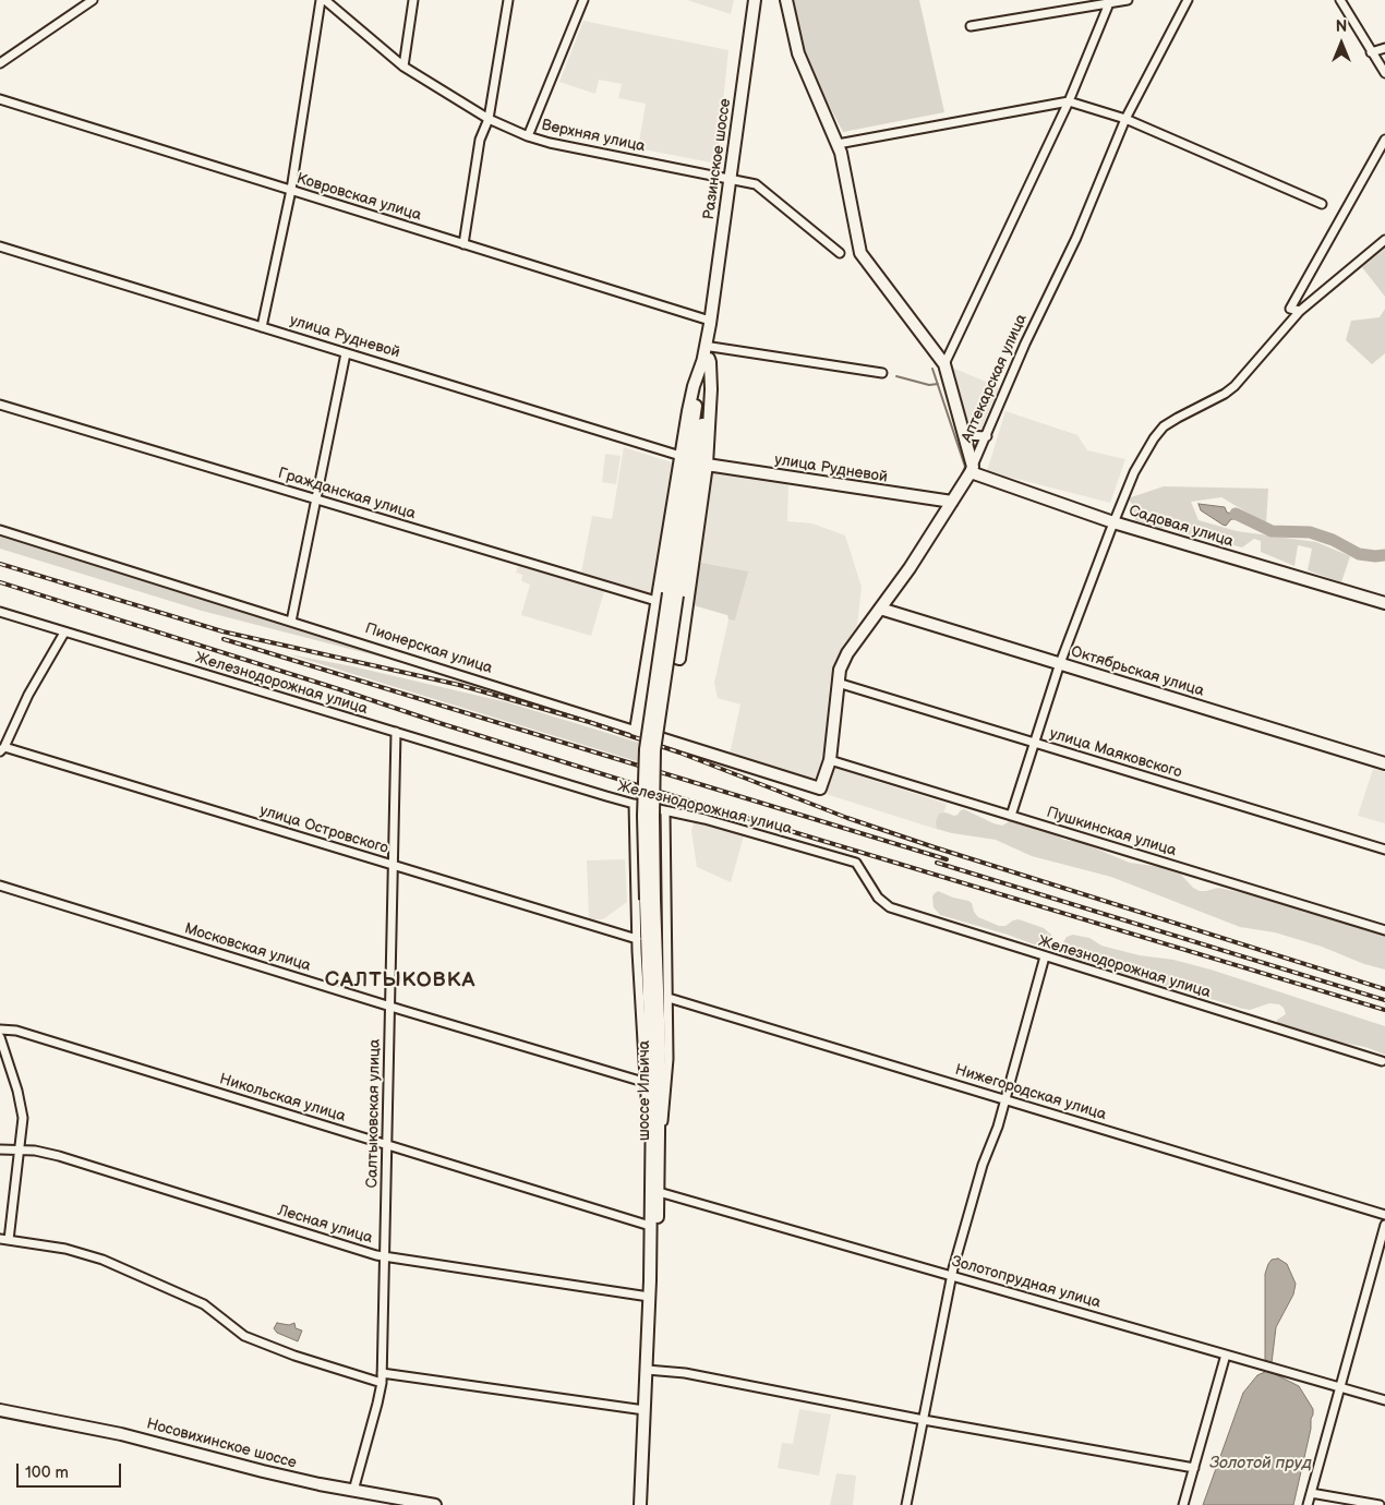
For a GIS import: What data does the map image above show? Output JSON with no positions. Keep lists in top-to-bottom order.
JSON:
{
  "streets": {
    "street": [
      "Верхняя улица",
      "Разинское шоссе",
      "Ковровская улица",
      "улица Рудневой",
      "Аптекарская улица",
      "Гражданская улица",
      "Садовая улица",
      "Пионерская улица",
      "Октябрьская улица",
      "Железнодорожная улица",
      "улица Маяковского",
      "улица Островского",
      "Пушкинская улица",
      "Московская улица",
      "шоссе Ильича",
      "Нижегородская улица",
      "Никольская улица",
      "Салтыковская улица",
      "Лесная улица",
      "Золотопрудная улица",
      "Носовихинское шоссе"
    ]
  },
  "crossings": [
    ["Верхняя улица", "Разинское шоссе"],
    ["Разинское шоссе", "Ковровская улица"],
    ["Разинское шоссе", "шоссе Ильича"],
    ["улица Рудневой", "Аптекарская улица"],
    ["Аптекарская улица", "Садовая улица"],
    ["Аптекарская улица", "Пионерская улица"],
    ["Аптекарская улица", "Октябрьская улица"],
    ["Аптекарская улица", "улица Маяковского"],
    ["Аптекарская улица", "Пушкинская улица"],
    ["Пионерская улица", "Пушкинская улица"],
    ["Железнодорожная улица", "Салтыковская улица"],
    ["улица Островского", "Салтыковская улица"],
    ["Московская улица", "Салтыковская улица"],
    ["шоссе Ильича", "Никольская улица"],
    ["шоссе Ильича", "Лесная улица"],
    ["шоссе Ильича", "Золотопрудная улица"],
    ["Никольская улица", "Салтыковская улица"],
    ["Салтыковская улица", "Лесная улица"],
    ["Салтыковская улица", "Носовихинское шоссе"]
  ],
  "districts": ["САЛТЫКОВКА"],
  "water": ["Золотой пруд"],
  "scale_bar": "100 m",
  "north": "top"
}
